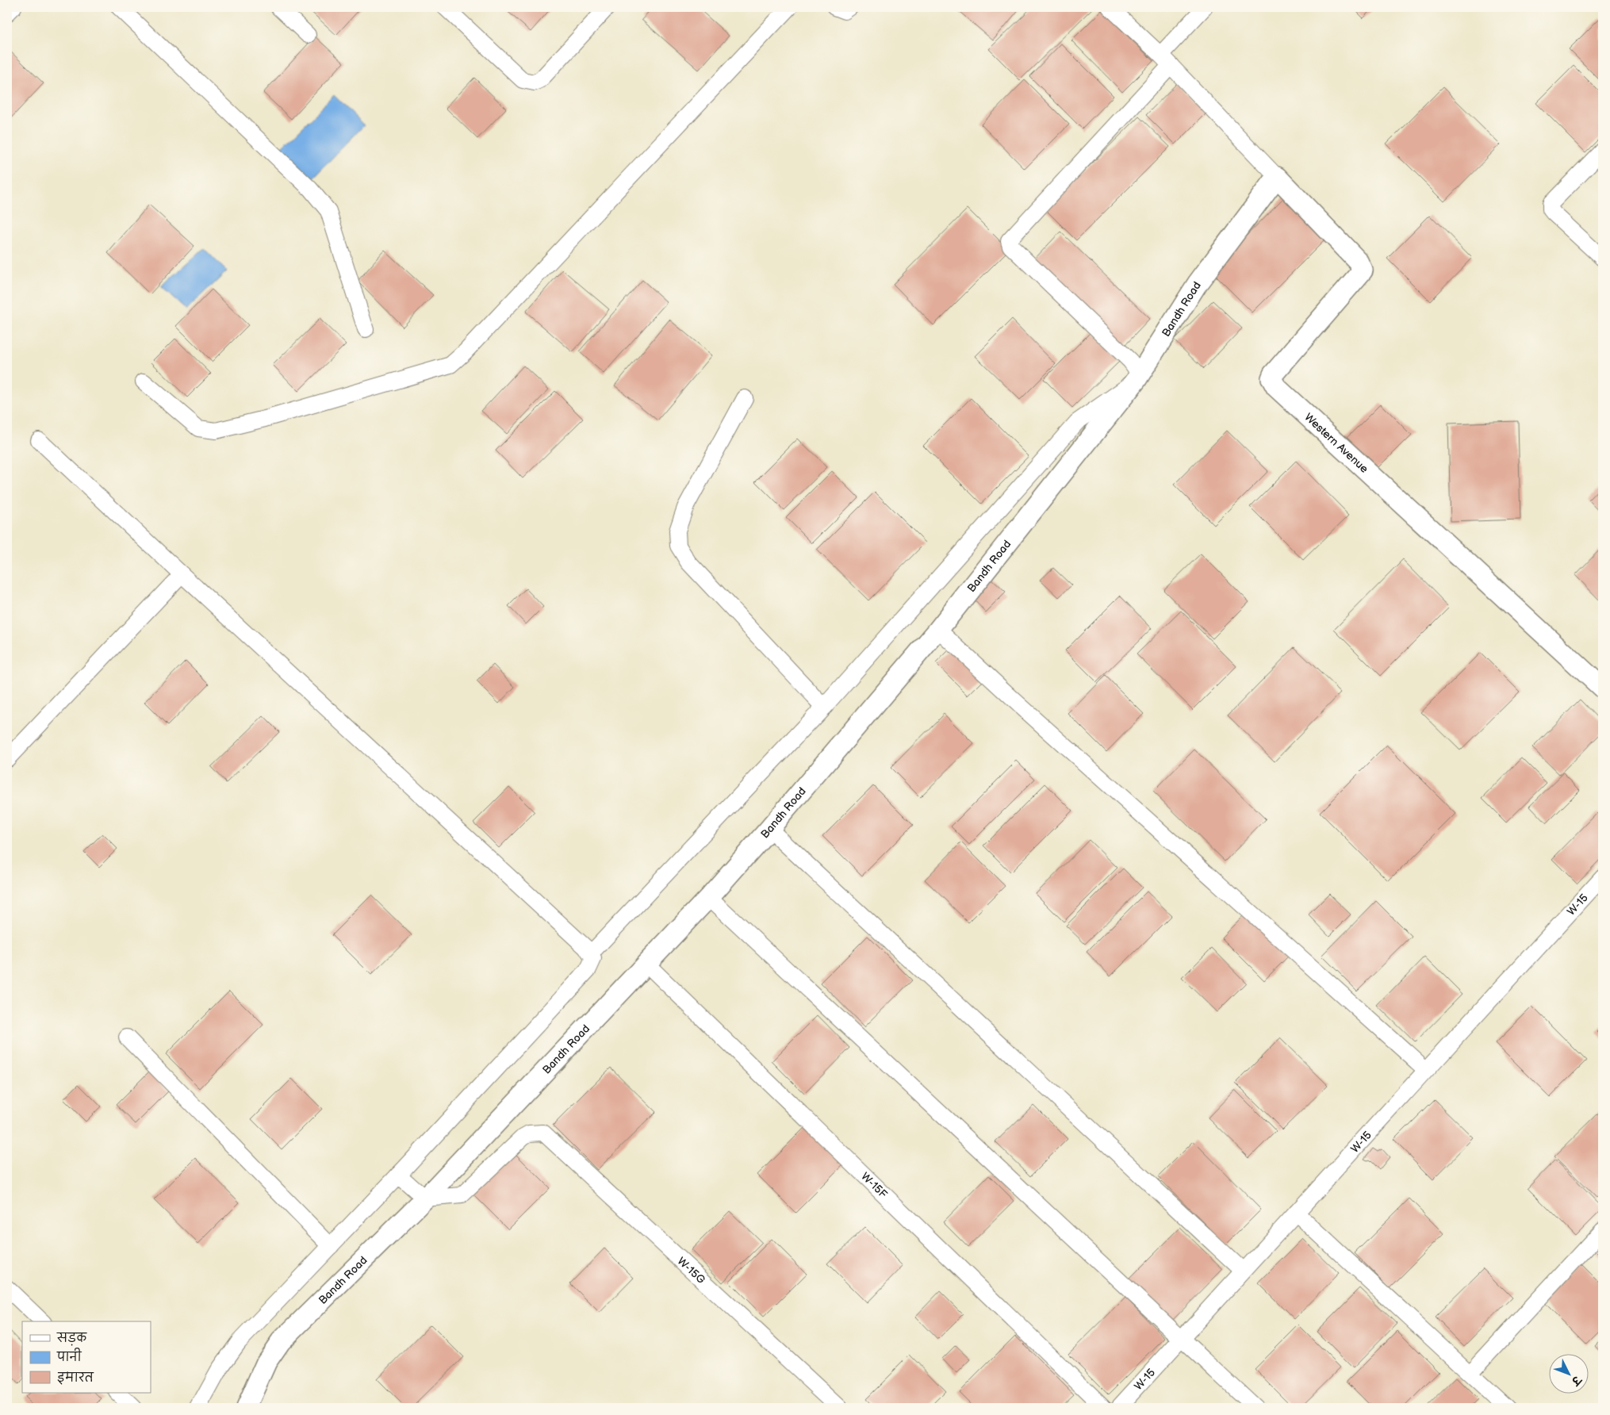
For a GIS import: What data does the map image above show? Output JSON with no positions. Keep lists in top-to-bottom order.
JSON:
{
  "streets": {
    "street": [
      "Bandh Road",
      "Western Avenue",
      "W-15",
      "W-15F",
      "W-15G"
    ]
  },
  "crossings": [
    ["Bandh Road", "Western Avenue"],
    ["Bandh Road", "W-15F"],
    ["Bandh Road", "W-15G"]
  ],
  "legend": ["सड़क", "पानी", "इमारत"],
  "north": "bottom right"
}
